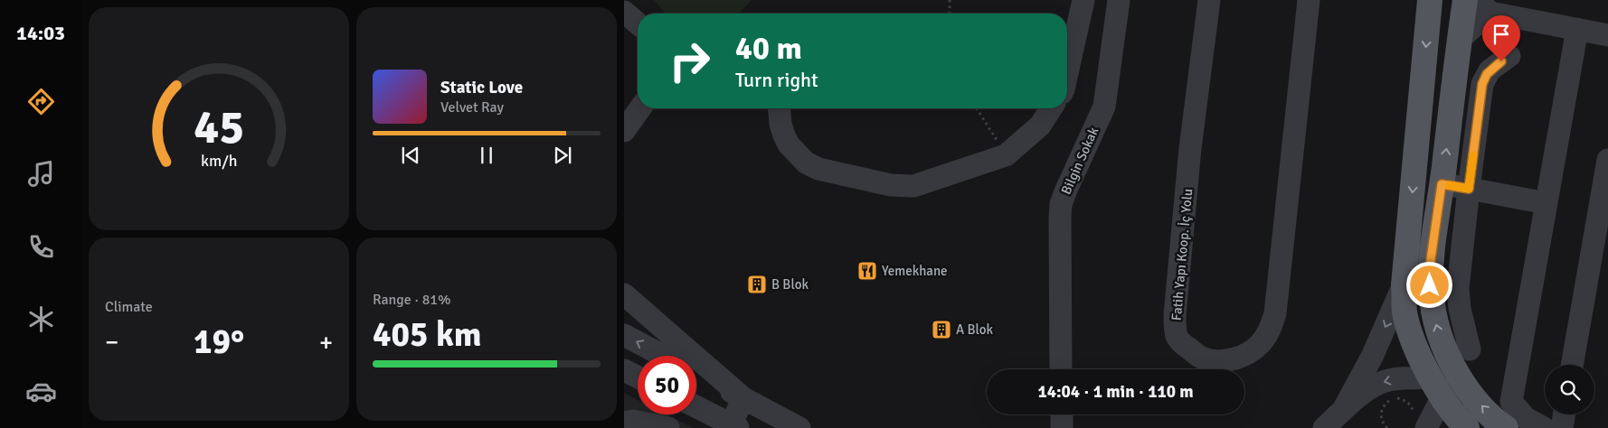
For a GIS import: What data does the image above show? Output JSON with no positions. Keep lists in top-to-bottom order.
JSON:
{
  "streets": {
    "street": ["Bilgin Sokak", "Fatih Yapı Koop. İç Yolu"]
  },
  "places": {
    "restaurant": ["Yemekhane"],
    "building": ["B Blok", "A Blok"]
  },
  "page": {
    "tabs": "14:03",
    "turn": ["40 m", "Turn right"],
    "song": ["Static Love", "Velvet Ray"],
    "tile": [
      "Climate",
      ["Range · 81%", "405 km"]
    ],
    "heat": ["−", "19°", "+"],
    "limit": "50",
    "trip": "14:04 · 1 min · 110 m",
    "gauge": ["45", "km/h"]
  }
}
